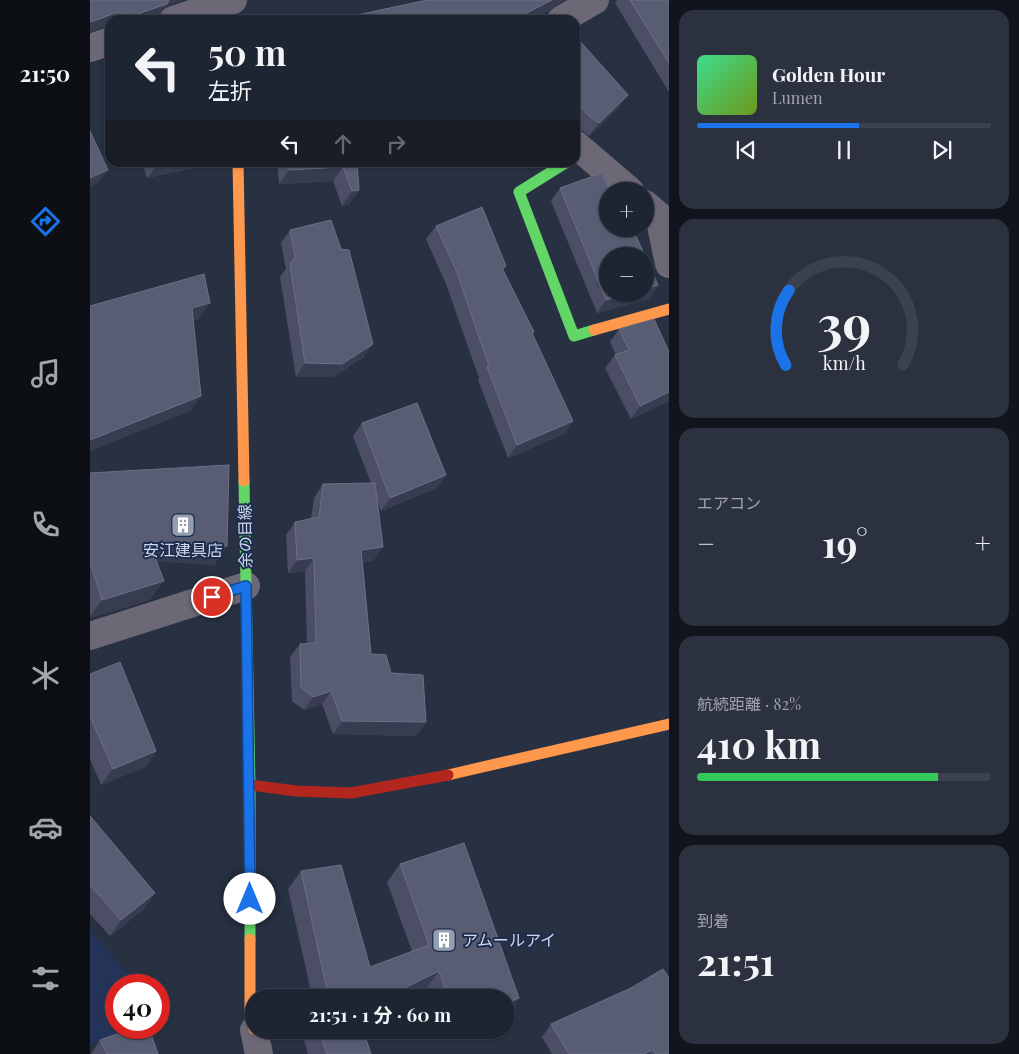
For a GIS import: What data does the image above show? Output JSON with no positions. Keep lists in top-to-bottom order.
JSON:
{
  "streets": {
    "street": ["余の目線"]
  },
  "places": {
    "building": ["安江建具店", "アムールアイ"]
  },
  "page": {
    "tabs": "21:50",
    "turn": ["50 m", "左折"],
    "song": ["Golden Hour", "Lumen"],
    "map_buttons": ["+", "−"],
    "tile": [
      "エアコン",
      ["航続距離 · 82%", "410 km"],
      ["到着", "21:51"]
    ],
    "heat": ["−", "19°", "+"],
    "limit": "40",
    "trip": "21:51 · 1 分 · 60 m",
    "gauge": ["39", "km/h"]
  }
}
